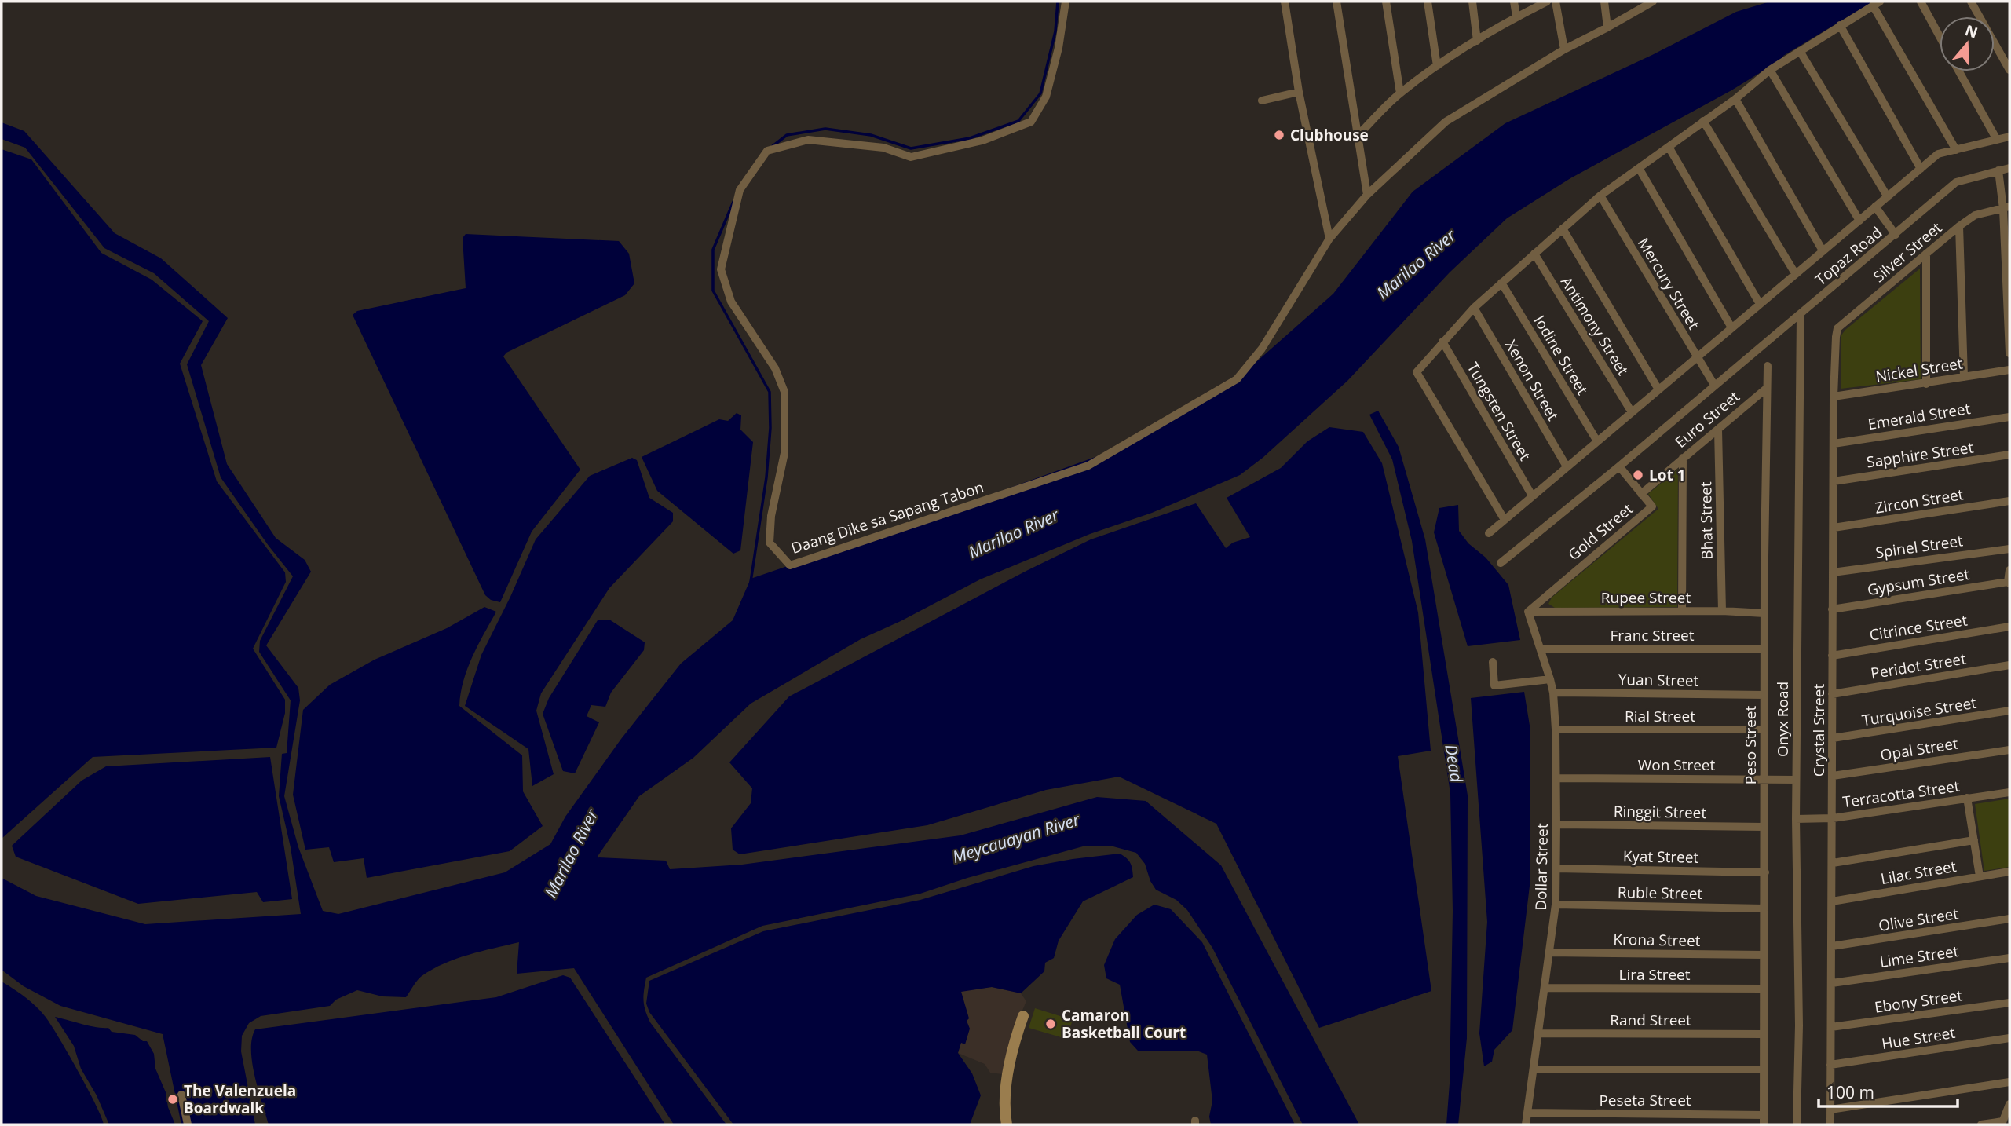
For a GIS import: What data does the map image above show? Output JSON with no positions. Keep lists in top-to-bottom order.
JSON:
{
  "streets": {
    "street": [
      "Silver Street",
      "Topaz Road",
      "Mercury Street",
      "Antimony Street",
      "Iodine Street",
      "Nickel Street",
      "Xenon Street",
      "Tungsten Street",
      "Emerald Street",
      "Euro Street",
      "Sapphire Street",
      "Zircon Street",
      "Daang Dike sa Sapang Tabon",
      "Bhat Street",
      "Gold Street",
      "Spinel Street",
      "Gypsum Street",
      "Rupee Street",
      "Citrince Street",
      "Franc Street",
      "Peridot Street",
      "Yuan Street",
      "Turquoise Street",
      "Rial Street",
      "Onyx Road",
      "Crystal Street",
      "Peso Street",
      "Opal Street",
      "Won Street",
      "Terracotta Street",
      "Ringgit Street",
      "Kyat Street",
      "Dollar Street",
      "Lilac Street",
      "Ruble Street",
      "Olive Street",
      "Krona Street",
      "Lime Street",
      "Lira Street",
      "Ebony Street",
      "Rand Street",
      "Hue Street",
      "Peseta Street"
    ]
  },
  "crossings": [
    ["Silver Street", "Crystal Street"],
    ["Topaz Road", "Mercury Street"],
    ["Topaz Road", "Onyx Road"],
    ["Nickel Street", "Crystal Street"],
    ["Emerald Street", "Crystal Street"],
    ["Euro Street", "Bhat Street"],
    ["Euro Street", "Gold Street"],
    ["Euro Street", "Peso Street"],
    ["Sapphire Street", "Crystal Street"],
    ["Zircon Street", "Crystal Street"],
    ["Bhat Street", "Rupee Street"],
    ["Gold Street", "Rupee Street"],
    ["Gold Street", "Dollar Street"],
    ["Spinel Street", "Crystal Street"],
    ["Gypsum Street", "Crystal Street"],
    ["Rupee Street", "Peso Street"],
    ["Rupee Street", "Dollar Street"],
    ["Citrince Street", "Crystal Street"],
    ["Franc Street", "Peso Street"],
    ["Franc Street", "Dollar Street"],
    ["Peridot Street", "Crystal Street"],
    ["Yuan Street", "Peso Street"],
    ["Yuan Street", "Dollar Street"],
    ["Turquoise Street", "Crystal Street"],
    ["Rial Street", "Peso Street"],
    ["Rial Street", "Dollar Street"],
    ["Onyx Road", "Won Street"],
    ["Onyx Road", "Terracotta Street"],
    ["Crystal Street", "Opal Street"],
    ["Crystal Street", "Terracotta Street"],
    ["Crystal Street", "Lilac Street"],
    ["Crystal Street", "Olive Street"],
    ["Crystal Street", "Lime Street"],
    ["Crystal Street", "Ebony Street"],
    ["Crystal Street", "Hue Street"],
    ["Peso Street", "Won Street"],
    ["Peso Street", "Ringgit Street"],
    ["Peso Street", "Kyat Street"],
    ["Peso Street", "Ruble Street"],
    ["Peso Street", "Krona Street"],
    ["Peso Street", "Lira Street"],
    ["Peso Street", "Rand Street"],
    ["Peso Street", "Peseta Street"],
    ["Won Street", "Dollar Street"],
    ["Ringgit Street", "Dollar Street"],
    ["Kyat Street", "Dollar Street"],
    ["Dollar Street", "Ruble Street"],
    ["Dollar Street", "Krona Street"],
    ["Dollar Street", "Lira Street"],
    ["Dollar Street", "Rand Street"],
    ["Dollar Street", "Peseta Street"]
  ],
  "water": ["Marilao River", "Dead", "Meycauayan River"],
  "places": [
    "Clubhouse",
    "Lot 1",
    "Camaron Basketball Court",
    "The Valenzuela Boardwalk"
  ],
  "scale_bar": "100 m",
  "north": "top"
}
